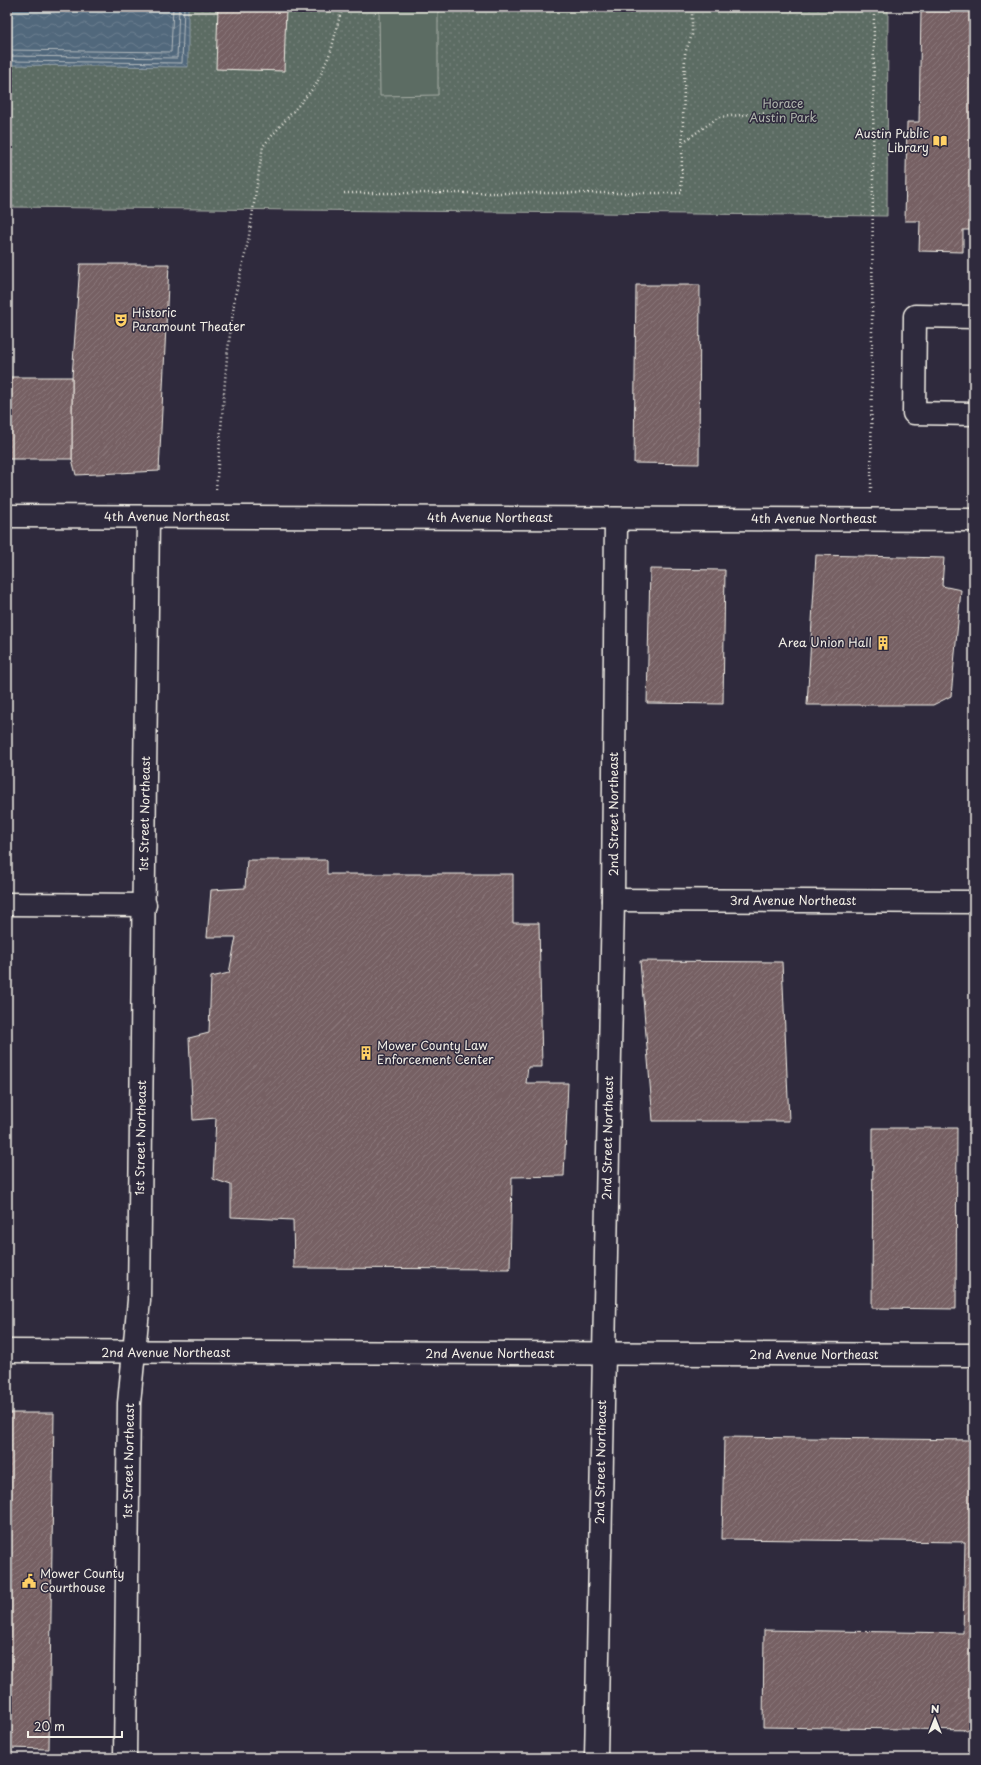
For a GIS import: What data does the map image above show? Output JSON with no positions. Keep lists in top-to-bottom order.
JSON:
{
  "streets": {
    "street": [
      "4th Avenue Northeast",
      "1st Street Northeast",
      "2nd Street Northeast",
      "3rd Avenue Northeast",
      "2nd Avenue Northeast"
    ]
  },
  "crossings": [
    ["4th Avenue Northeast", "1st Street Northeast"],
    ["4th Avenue Northeast", "2nd Street Northeast"],
    ["1st Street Northeast", "2nd Avenue Northeast"],
    ["2nd Street Northeast", "3rd Avenue Northeast"],
    ["2nd Street Northeast", "2nd Avenue Northeast"]
  ],
  "parks": ["Horace Austin Park"],
  "places": {
    "library": ["Austin Public Library"],
    "theatre": ["Historic Paramount Theater"],
    "building": ["Area Union Hall", "Mower County Law Enforcement Center"],
    "public building": ["Mower County Courthouse"]
  },
  "scale_bar": "20 m",
  "north": "top"
}
